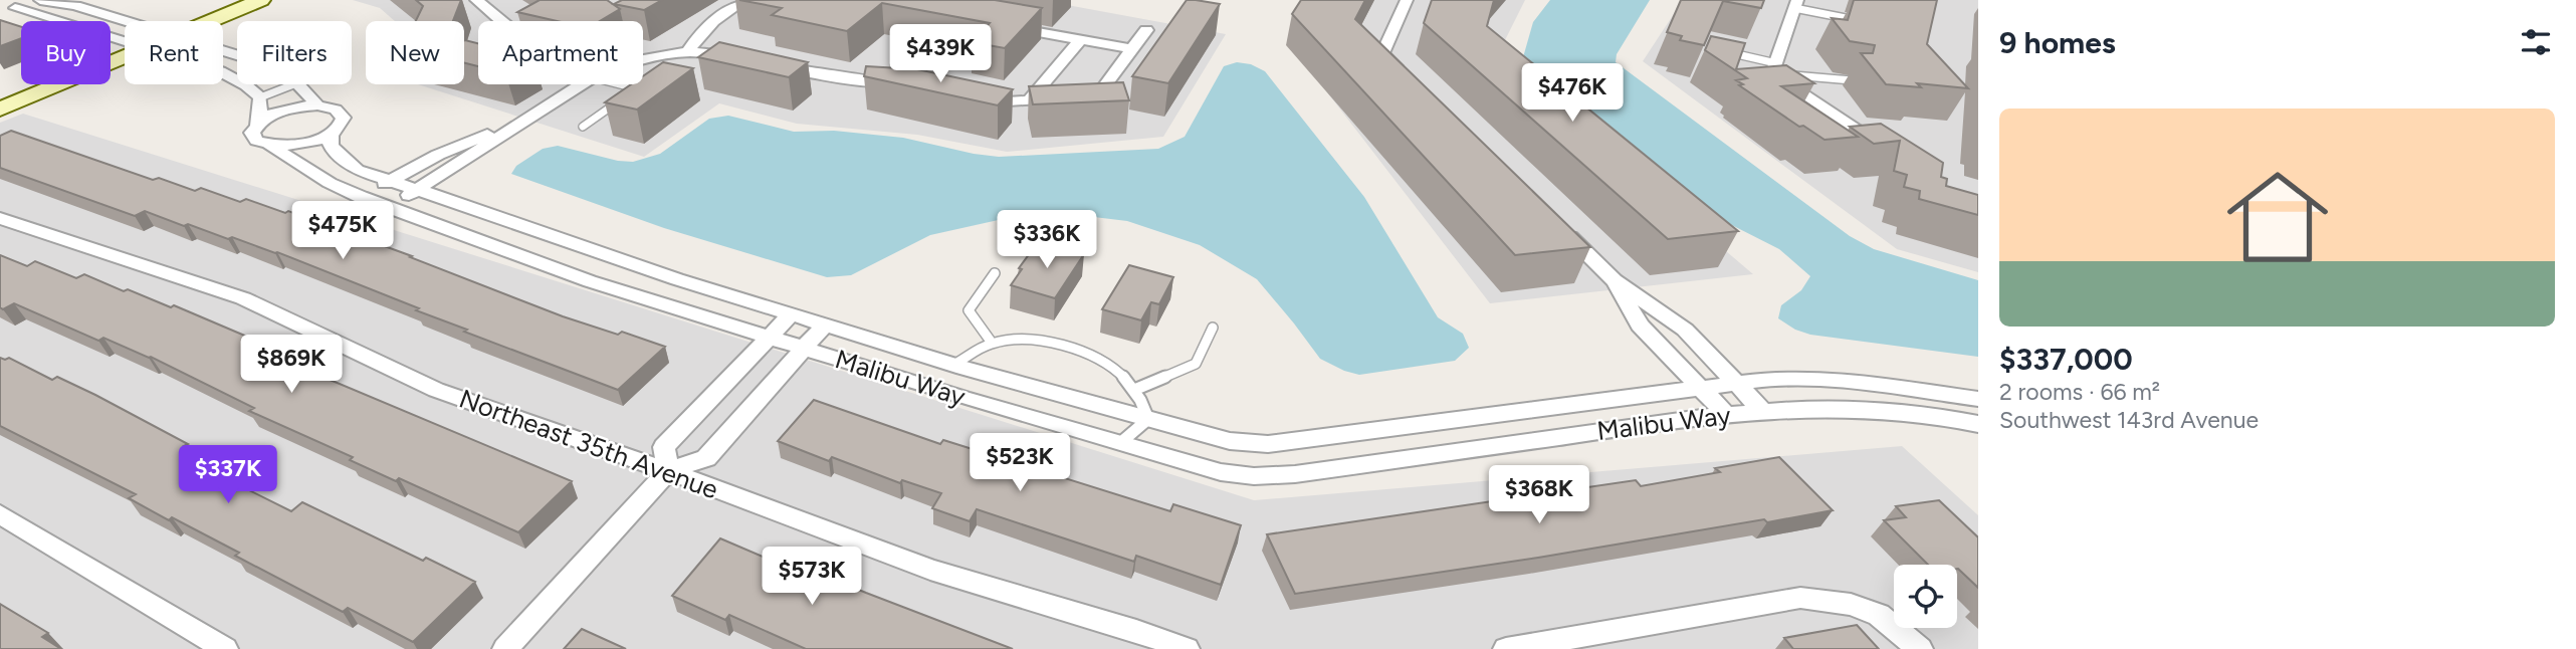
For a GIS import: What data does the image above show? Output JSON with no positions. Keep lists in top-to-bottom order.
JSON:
{
  "streets": {
    "street": ["Malibu Way", "Northeast 35th Avenue"]
  },
  "page": {
    "heading": "9 homes",
    "chip": [
      "Buy",
      "Rent",
      "Filters",
      "New",
      "Apartment"
    ],
    "price": [
      "$439K",
      "$476K",
      "$475K",
      "$336K",
      "$869K",
      "$523K",
      "$337K",
      "$368K",
      "$573K"
    ],
    "list": [
      {
        "name": "$337,000",
        "note": "2 rooms · 66 m² · Southwest 143rd Avenue"
      }
    ]
  }
}
